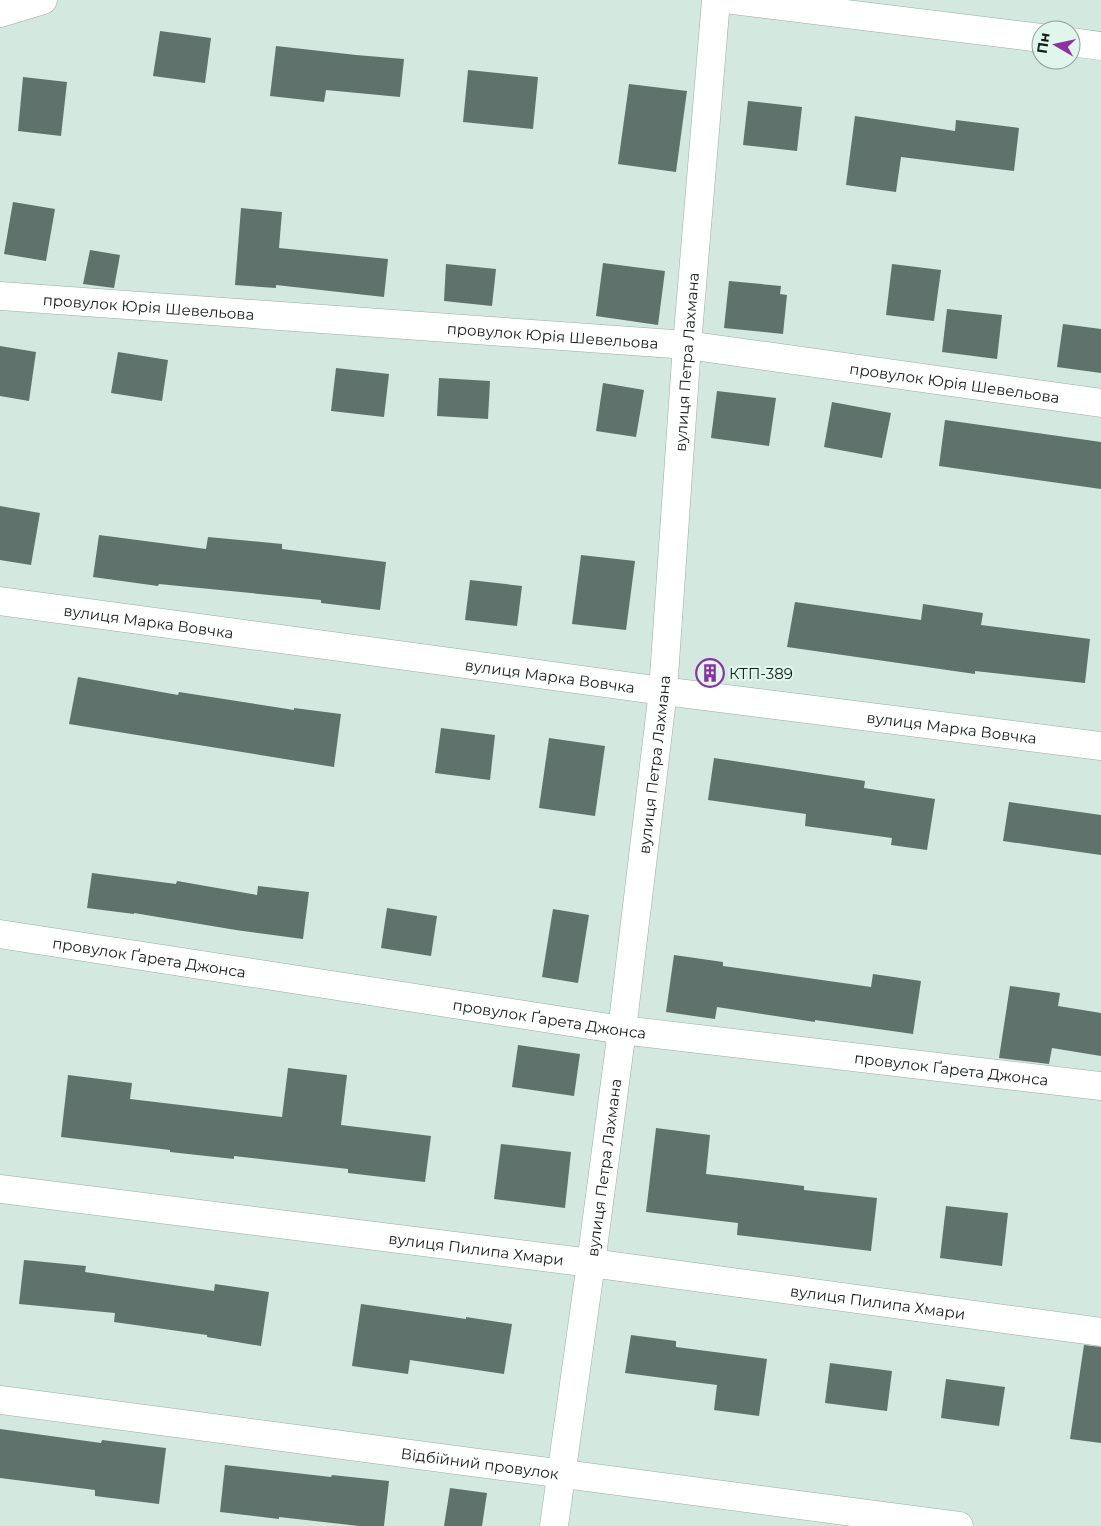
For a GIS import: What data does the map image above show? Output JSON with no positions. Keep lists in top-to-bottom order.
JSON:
{
  "streets": {
    "street": [
      "провулок Юрія Шевельова",
      "вулиця Петра Лахмана",
      "вулиця Марка Вовчка",
      "провулок Ґарета Джонса",
      "вулиця Пилипа Хмари",
      "Відбійний провулок"
    ]
  },
  "crossings": [
    ["провулок Юрія Шевельова", "вулиця Петра Лахмана"],
    ["вулиця Петра Лахмана", "вулиця Марка Вовчка"],
    ["вулиця Петра Лахмана", "провулок Ґарета Джонса"],
    ["вулиця Петра Лахмана", "вулиця Пилипа Хмари"],
    ["вулиця Петра Лахмана", "Відбійний провулок"]
  ],
  "places": {
    "building": ["КТП-389"]
  },
  "north": "left"
}
